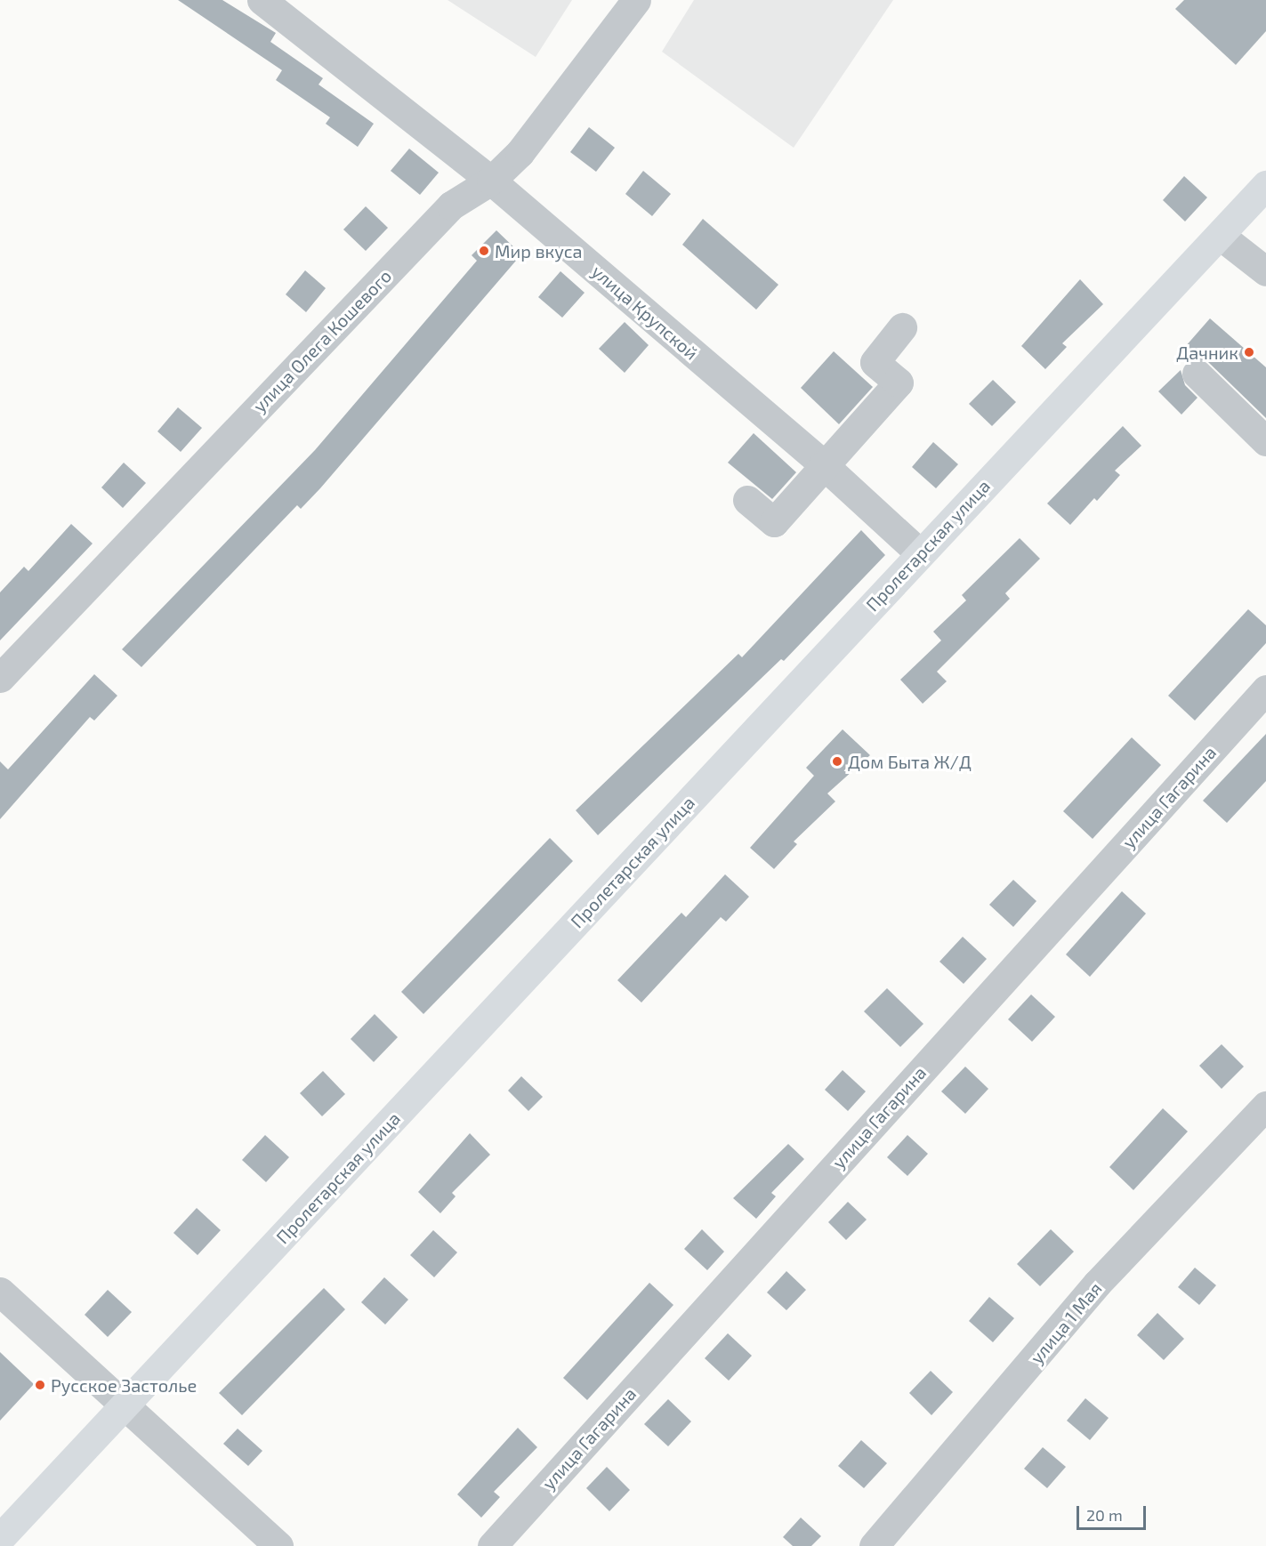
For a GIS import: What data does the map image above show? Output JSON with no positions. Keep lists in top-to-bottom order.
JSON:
{
  "streets": {
    "main road": ["Пролетарская улица"],
    "street": [
      "улица Крупской",
      "улица Олега Кошевого",
      "улица Гагарина",
      "улица 1 Мая"
    ]
  },
  "crossings": [
    ["улица Крупской", "улица Олега Кошевого"],
    ["улица Крупской", "Пролетарская улица"]
  ],
  "places": [
    "Мир вкуса",
    "Дачник",
    "Дом Быта Ж/Д",
    "Русское Застолье"
  ],
  "scale_bar": "20 m"
}
